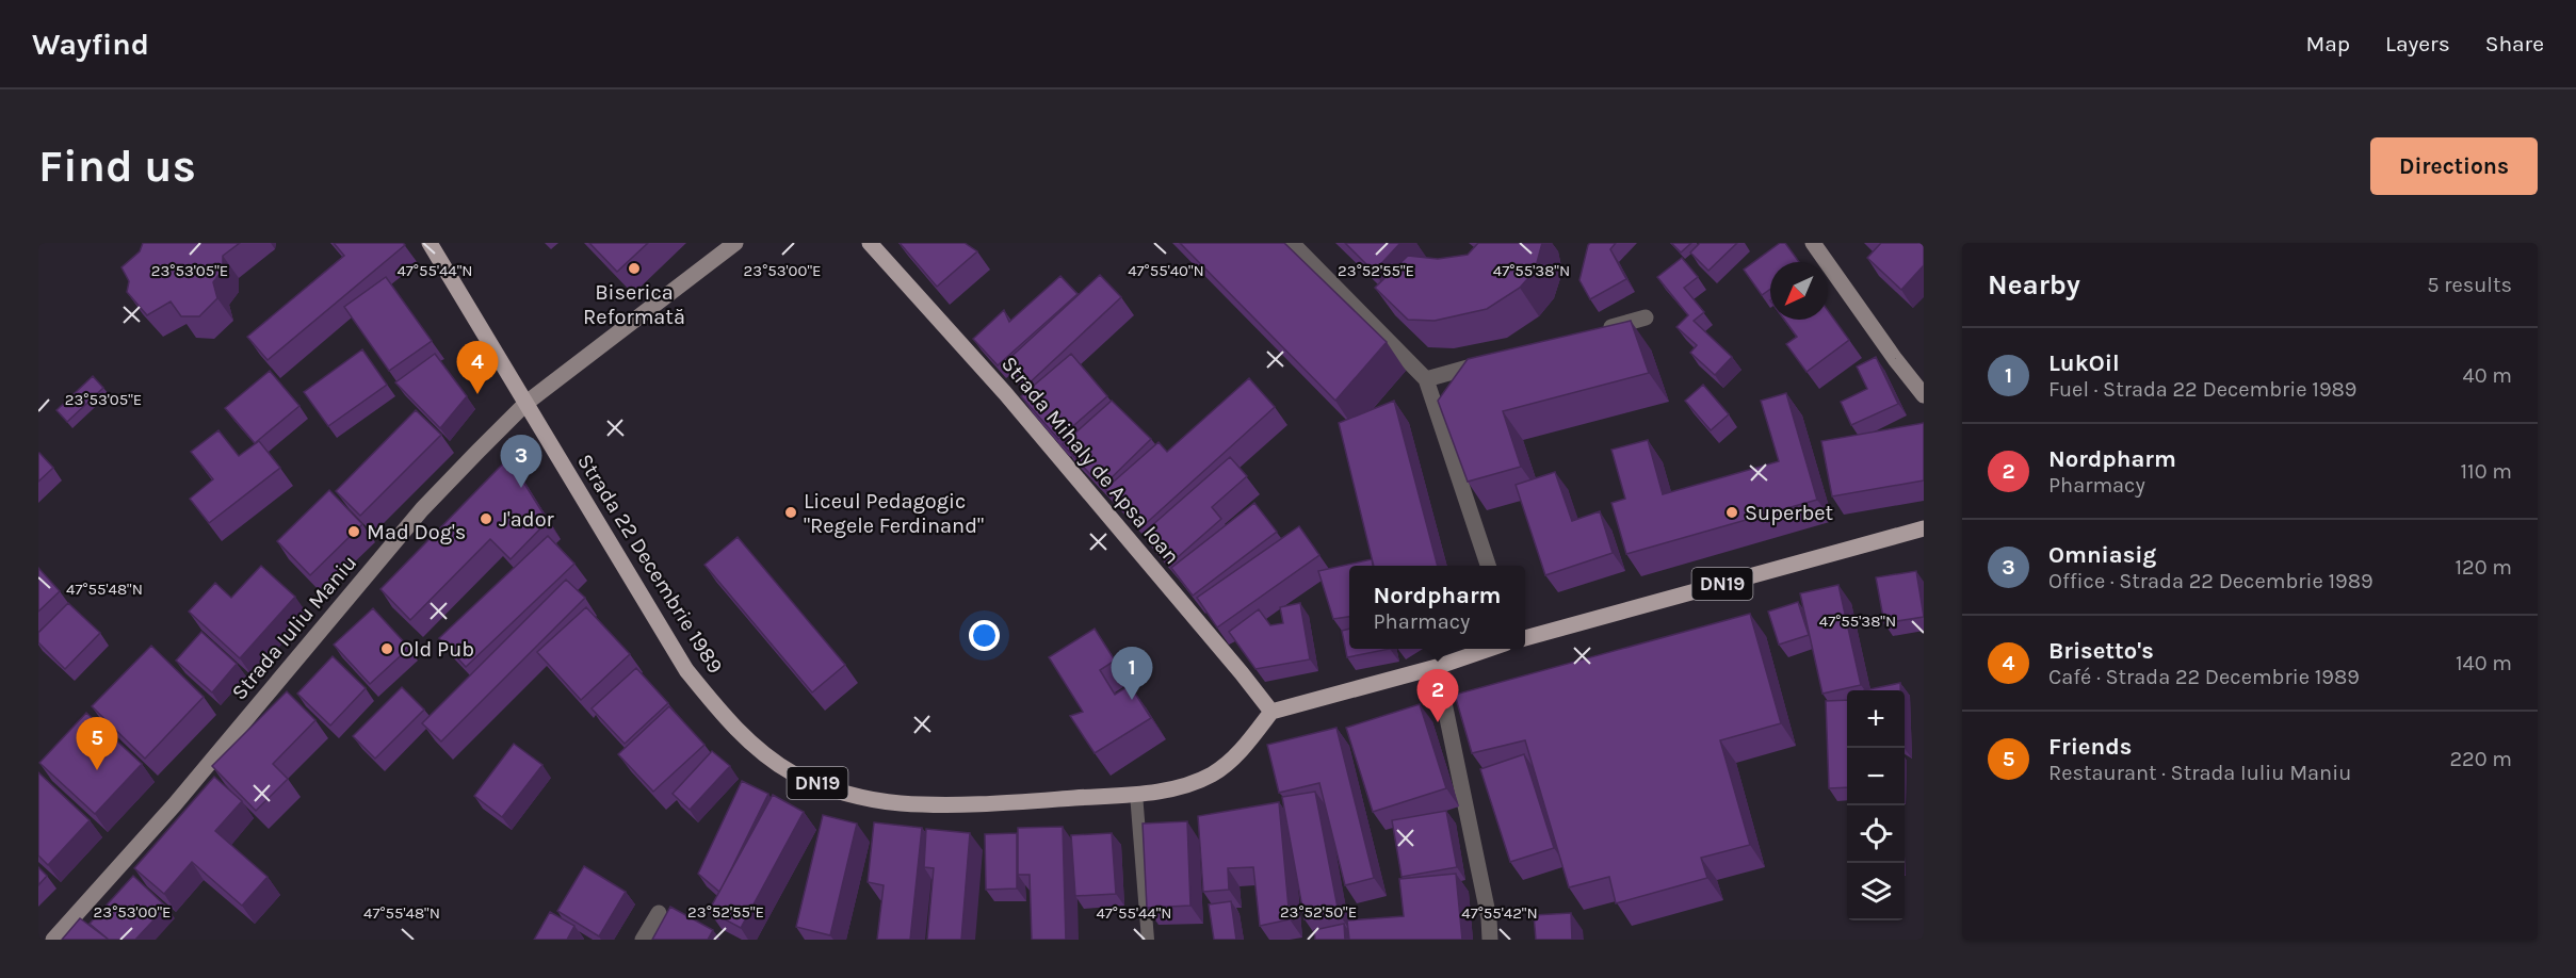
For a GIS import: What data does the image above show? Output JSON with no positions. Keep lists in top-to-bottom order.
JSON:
{
  "streets": {
    "main road": [
      "Strada Mihaly de Apsa Ioan",
      "Strada 22 Decembrie 1989",
      "DN19",
      "Strada Iuliu Maniu"
    ]
  },
  "crossings": [
    ["Strada Mihaly de Apsa Ioan", "Strada 22 Decembrie 1989"],
    ["Strada 22 Decembrie 1989", "Strada Iuliu Maniu"]
  ],
  "places": [
    "Biserica Reformată",
    "Liceul Pedagogic \"Regele Ferdinand\"",
    "Superbet",
    "J'ador",
    "Mad Dog's",
    "Old Pub"
  ],
  "north": "bottom left",
  "page": {
    "header": "Wayfind",
    "nav": ["Map", "Layers", "Share"],
    "buttons": "Directions",
    "title": "Find us",
    "heading": ["Nearby", "5 results"],
    "list": [
      {
        "mark": "1",
        "name": "LukOil",
        "note": "Fuel · Strada 22 Decembrie 1989",
        "value": "40 m"
      },
      {
        "mark": "2",
        "name": "Nordpharm",
        "note": "Pharmacy",
        "value": "110 m"
      },
      {
        "mark": "3",
        "name": "Omniasig",
        "note": "Office · Strada 22 Decembrie 1989",
        "value": "120 m"
      },
      {
        "mark": "4",
        "name": "Brisetto's",
        "note": "Café · Strada 22 Decembrie 1989",
        "value": "140 m"
      },
      {
        "mark": "5",
        "name": "Friends",
        "note": "Restaurant · Strada Iuliu Maniu",
        "value": "220 m"
      }
    ],
    "pins": [
      "4",
      "3",
      "1",
      "2",
      "5"
    ],
    "popup": ["Nordpharm", "Pharmacy"],
    "map_buttons": ["+", "−"]
  },
  "coordinates": [
    "47°55'44\"N",
    "47°55'40\"N",
    "47°55'38\"N",
    "23°53'05\"E",
    "23°53'00\"E",
    "23°52'55\"E",
    "47°55'48\"N",
    "23°52'50\"E",
    "47°55'42\"N"
  ]
}
